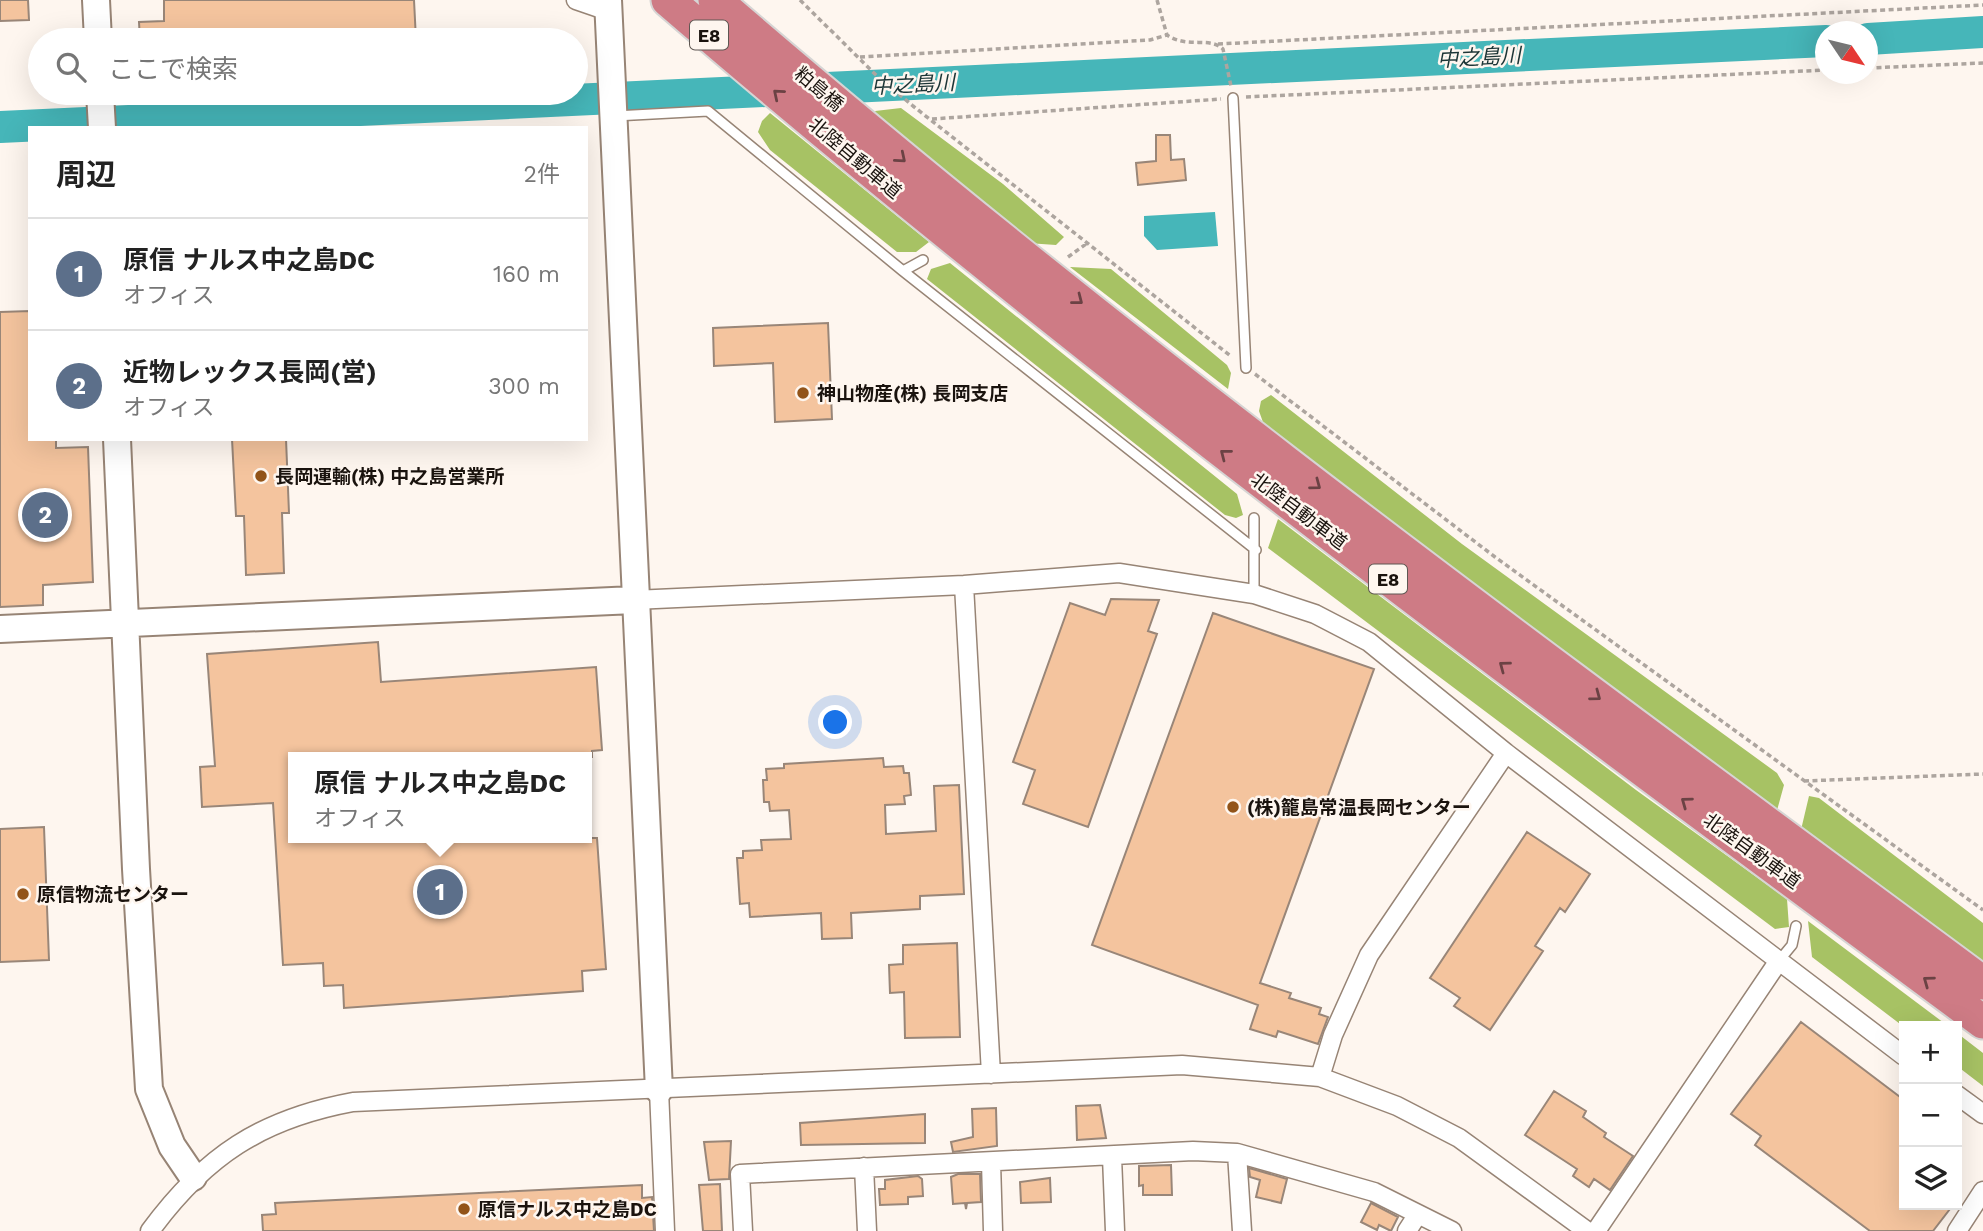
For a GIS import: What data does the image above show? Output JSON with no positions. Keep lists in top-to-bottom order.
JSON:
{
  "streets": {
    "highway": ["E8", "粕島橋", "北陸自動車道"]
  },
  "crossings": [
    ["E8", "粕島橋"],
    ["粕島橋", "北陸自動車道"]
  ],
  "water": ["中之島川"],
  "places": [
    "神山物産(株) 長岡支店",
    "長岡運輸(株) 中之島営業所",
    "(株)籠島常温長岡センター",
    "原信物流センター",
    "原信ナルス中之島DC"
  ],
  "north": "bottom right",
  "page": {
    "search": "ここで検索",
    "heading": ["周辺", "2件"],
    "list": [
      {
        "mark": "1",
        "name": "原信 ナルス中之島DC",
        "note": "オフィス",
        "value": "160 m"
      },
      {
        "mark": "2",
        "name": "近物レックス長岡(営)",
        "note": "オフィス",
        "value": "300 m"
      }
    ],
    "pins": ["2", "1"],
    "popup": ["原信 ナルス中之島DC", "オフィス"],
    "map_buttons": ["+", "−"]
  }
}
